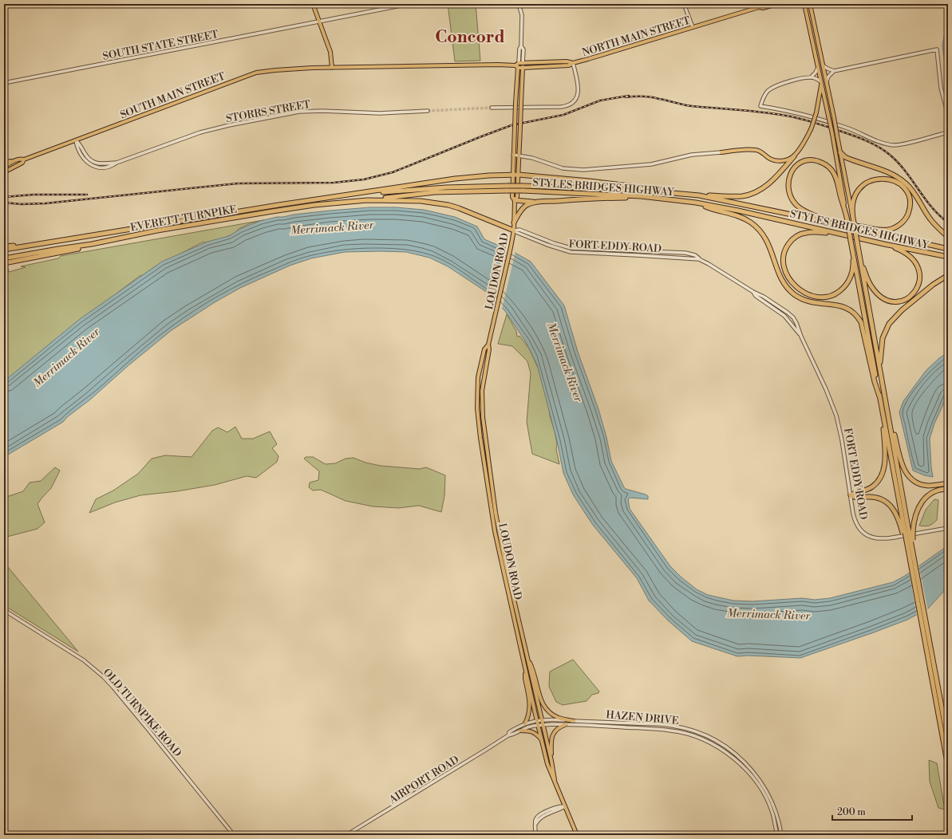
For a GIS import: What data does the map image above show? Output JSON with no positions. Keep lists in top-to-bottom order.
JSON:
{
  "streets": {
    "highway": ["STYLES BRIDGES HIGHWAY", "EVERETT TURNPIKE"],
    "main road": ["NORTH MAIN STREET", "SOUTH MAIN STREET", "LOUDON ROAD"],
    "street": [
      "SOUTH STATE STREET",
      "STORRS STREET",
      "FORT EDDY ROAD",
      "OLD TURNPIKE ROAD",
      "HAZEN DRIVE",
      "AIRPORT ROAD"
    ]
  },
  "crossings": [
    ["NORTH MAIN STREET", "SOUTH MAIN STREET"],
    ["NORTH MAIN STREET", "LOUDON ROAD"],
    ["SOUTH MAIN STREET", "STORRS STREET"],
    ["STYLES BRIDGES HIGHWAY", "EVERETT TURNPIKE"],
    ["FORT EDDY ROAD", "LOUDON ROAD"],
    ["LOUDON ROAD", "HAZEN DRIVE"],
    ["LOUDON ROAD", "AIRPORT ROAD"],
    ["HAZEN DRIVE", "AIRPORT ROAD"]
  ],
  "districts": ["Concord"],
  "water": ["Merrimack River"],
  "scale_bar": "200 m"
}
